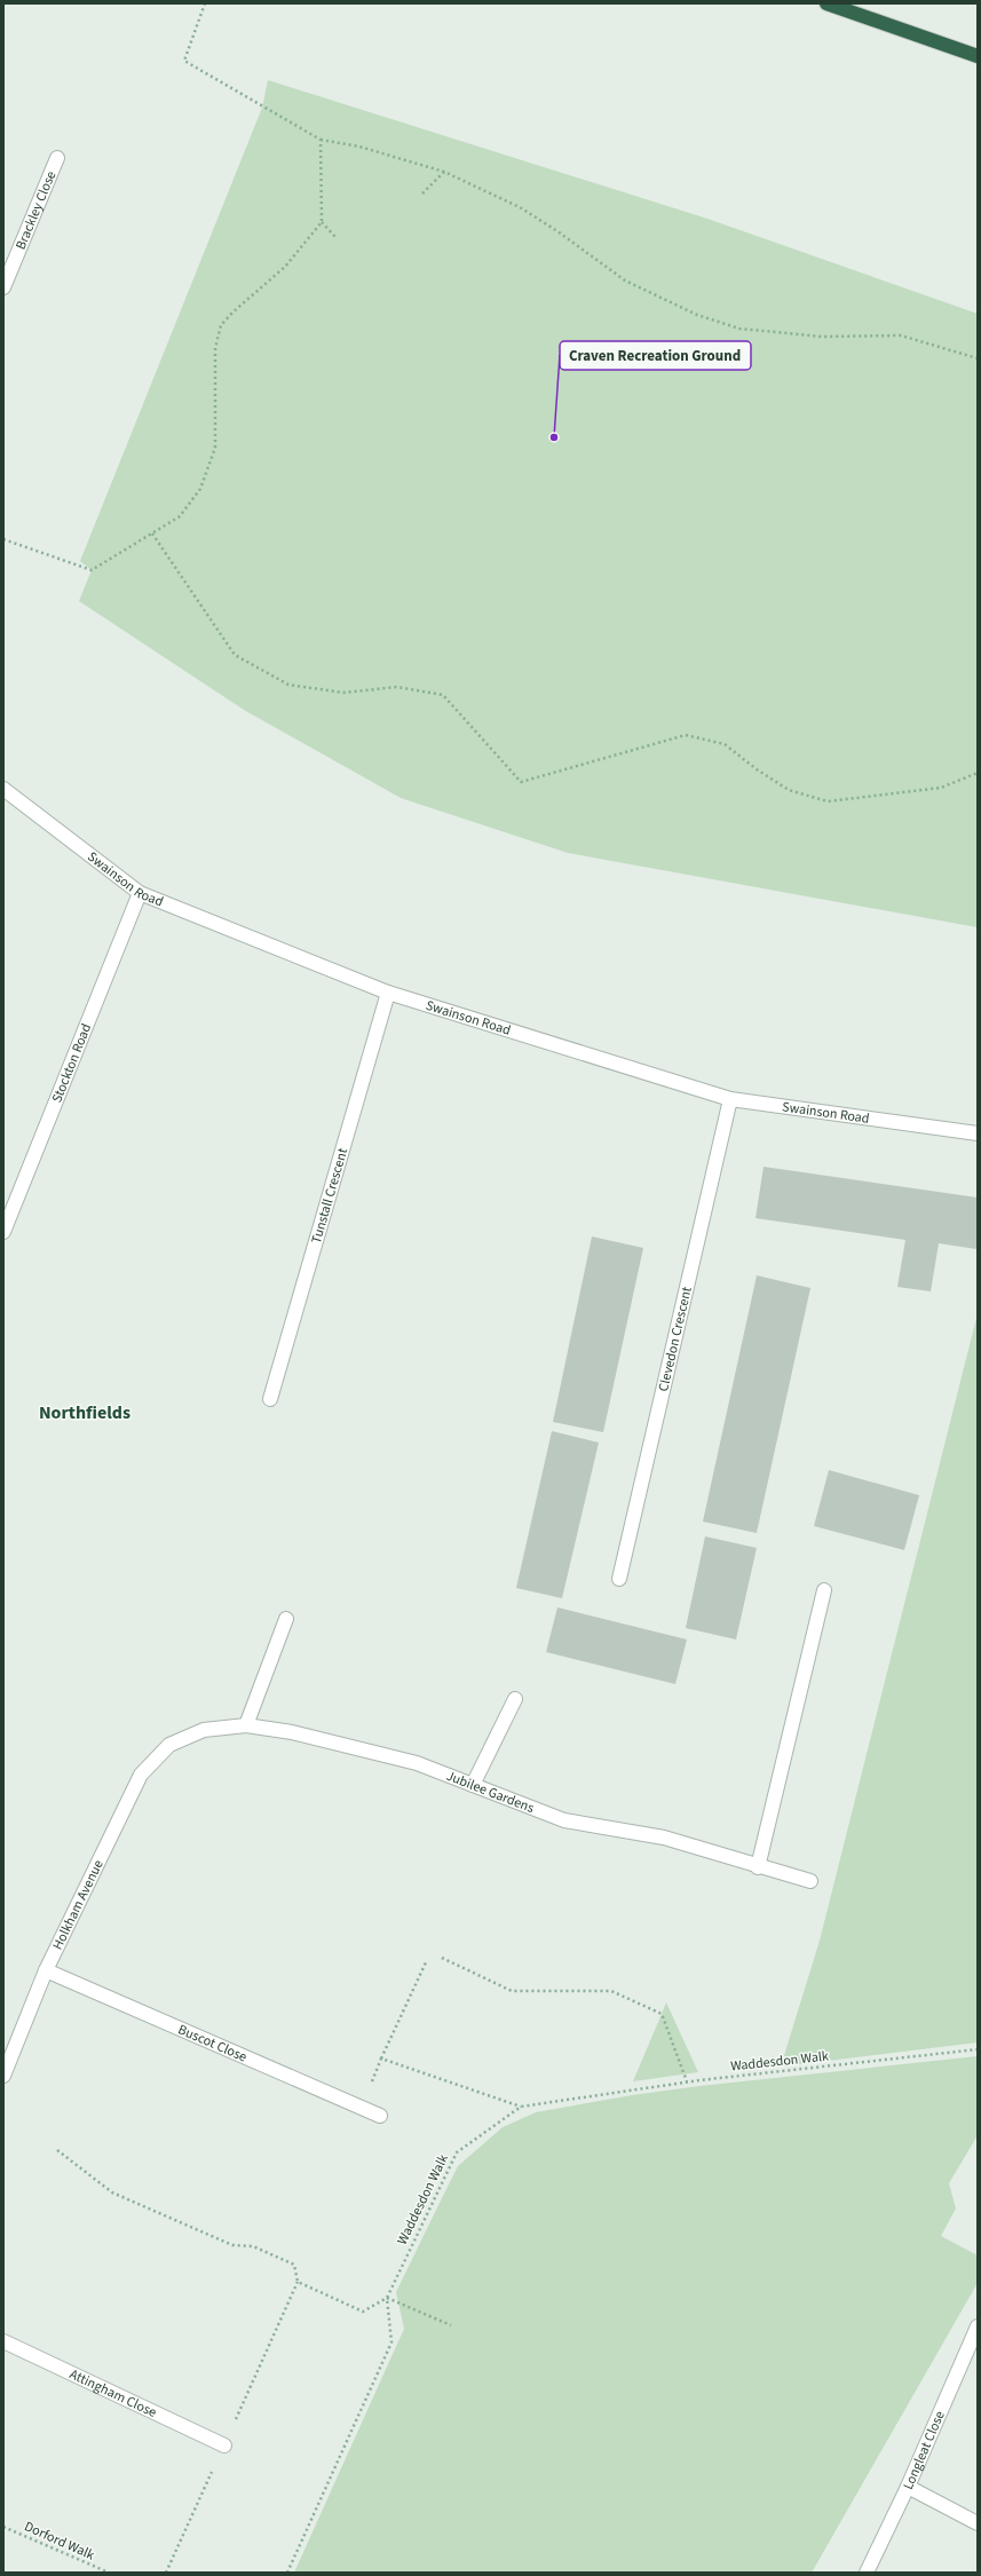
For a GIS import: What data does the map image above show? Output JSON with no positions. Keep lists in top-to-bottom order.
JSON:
{
  "streets": {
    "street": [
      "Brackley Close",
      "Swainson Road",
      "Stockton Road",
      "Tunstall Crescent",
      "Clevedon Crescent",
      "Jubilee Gardens",
      "Holkham Avenue",
      "Buscot Close",
      "Attingham Close",
      "Longleat Close"
    ],
    "path": ["Waddesdon Walk", "Dorford Walk"]
  },
  "crossings": [
    ["Swainson Road", "Stockton Road"],
    ["Swainson Road", "Tunstall Crescent"],
    ["Swainson Road", "Clevedon Crescent"],
    ["Jubilee Gardens", "Holkham Avenue"],
    ["Holkham Avenue", "Buscot Close"]
  ],
  "districts": ["Northfields"],
  "places": ["Craven Recreation Ground"]
}
